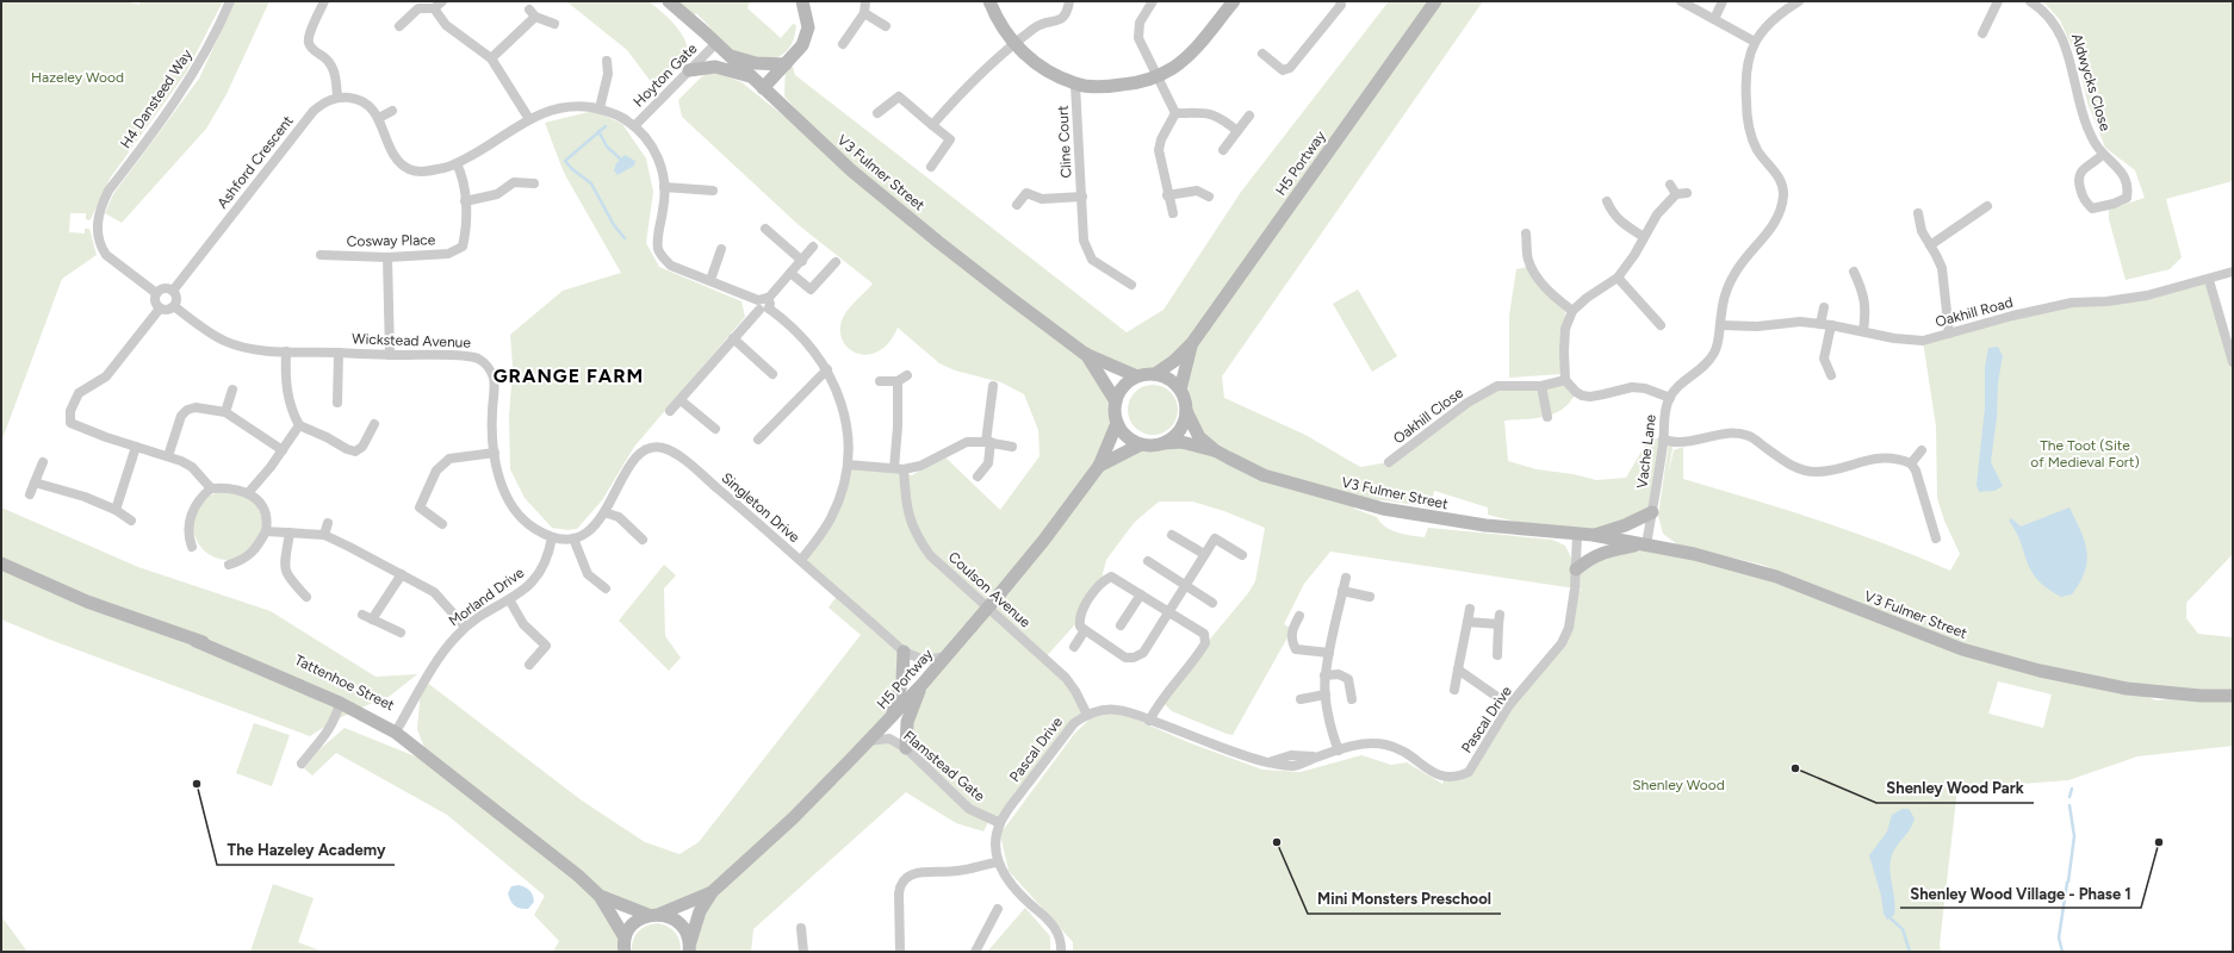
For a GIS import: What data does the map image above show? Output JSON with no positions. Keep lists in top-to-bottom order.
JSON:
{
  "streets": {
    "street": [
      "Hoyton Gate",
      "Aldwycks Close",
      "H4 Dansteed Way",
      "Cline Court",
      "Ashford Crescent",
      "H5 Portway",
      "V3 Fulmer Street",
      "Cosway Place",
      "Oakhill Road",
      "Wickstead Avenue",
      "Oakhill Close",
      "Vache Lane",
      "Singleton Drive",
      "Coulson Avenue",
      "Morland Drive",
      "Tattenhoe Street",
      "Pascal Drive",
      "Flamstead Gate"
    ]
  },
  "crossings": [
    ["Hoyton Gate", "V3 Fulmer Street"],
    ["H4 Dansteed Way", "Ashford Crescent"],
    ["H4 Dansteed Way", "Wickstead Avenue"],
    ["Ashford Crescent", "Wickstead Avenue"],
    ["H5 Portway", "V3 Fulmer Street"],
    ["H5 Portway", "Singleton Drive"],
    ["H5 Portway", "Tattenhoe Street"],
    ["H5 Portway", "Flamstead Gate"],
    ["V3 Fulmer Street", "Vache Lane"],
    ["V3 Fulmer Street", "Pascal Drive"],
    ["Oakhill Road", "Vache Lane"],
    ["Wickstead Avenue", "Morland Drive"],
    ["Coulson Avenue", "Pascal Drive"],
    ["Morland Drive", "Tattenhoe Street"],
    ["Pascal Drive", "Flamstead Gate"]
  ],
  "districts": ["GRANGE FARM"],
  "parks": ["Hazeley Wood", "The Toot (Site of Medieval Fort)", "Shenley Wood"],
  "places": [
    "Shenley Wood Park",
    "The Hazeley Academy",
    "Mini Monsters Preschool",
    "Shenley Wood Village - Phase 1"
  ]
}
